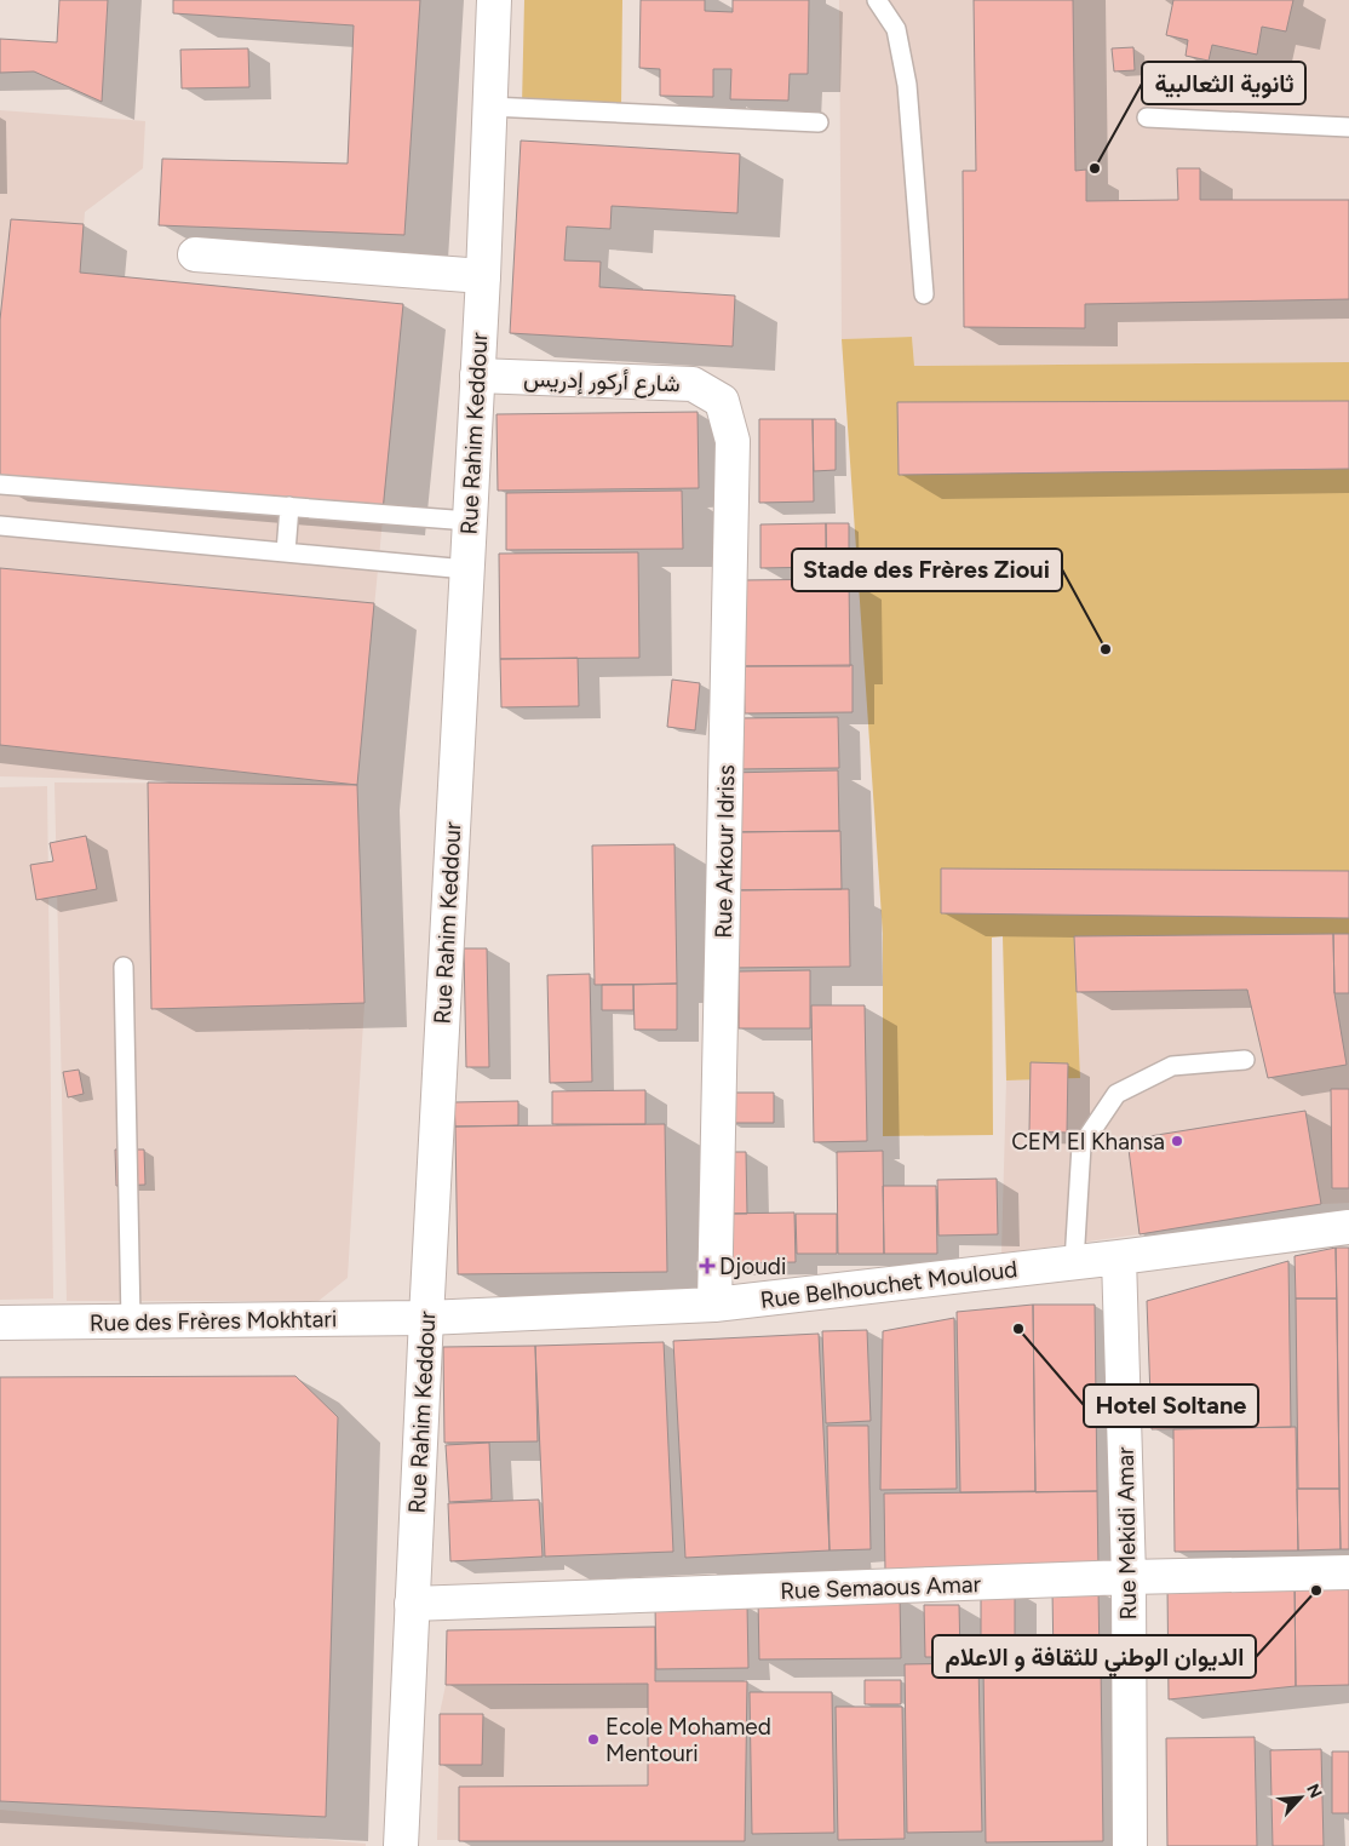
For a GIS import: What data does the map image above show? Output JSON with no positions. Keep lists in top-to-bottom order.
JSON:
{
  "streets": {
    "street": [
      "شارع أركور إدريس",
      "Rue Rahim Keddour",
      "Rue Arkour Idriss",
      "Rue Belhouchet Mouloud",
      "Rue des Frères Mokhtari",
      "Rue Mekidi Amar",
      "Rue Semaous Amar"
    ]
  },
  "crossings": [
    ["شارع أركور إدريس", "Rue Rahim Keddour"],
    ["شارع أركور إدريس", "Rue Arkour Idriss"],
    ["Rue Rahim Keddour", "Rue Belhouchet Mouloud"],
    ["Rue Rahim Keddour", "Rue des Frères Mokhtari"],
    ["Rue Rahim Keddour", "Rue Semaous Amar"],
    ["Rue Arkour Idriss", "Rue Belhouchet Mouloud"],
    ["Rue Belhouchet Mouloud", "Rue des Frères Mokhtari"],
    ["Rue Belhouchet Mouloud", "Rue Mekidi Amar"],
    ["Rue Mekidi Amar", "Rue Semaous Amar"]
  ],
  "places": {
    "other": [
      "ثانوية الثعالبية",
      "Stade des Frères Zioui",
      "CEM El Khansa",
      "Hotel Soltane",
      "الديوان الوطني للثقافة و الاعلام",
      "Ecole Mohamed Mentouri"
    ],
    "health": ["Djoudi"]
  },
  "north": "top right"
}
